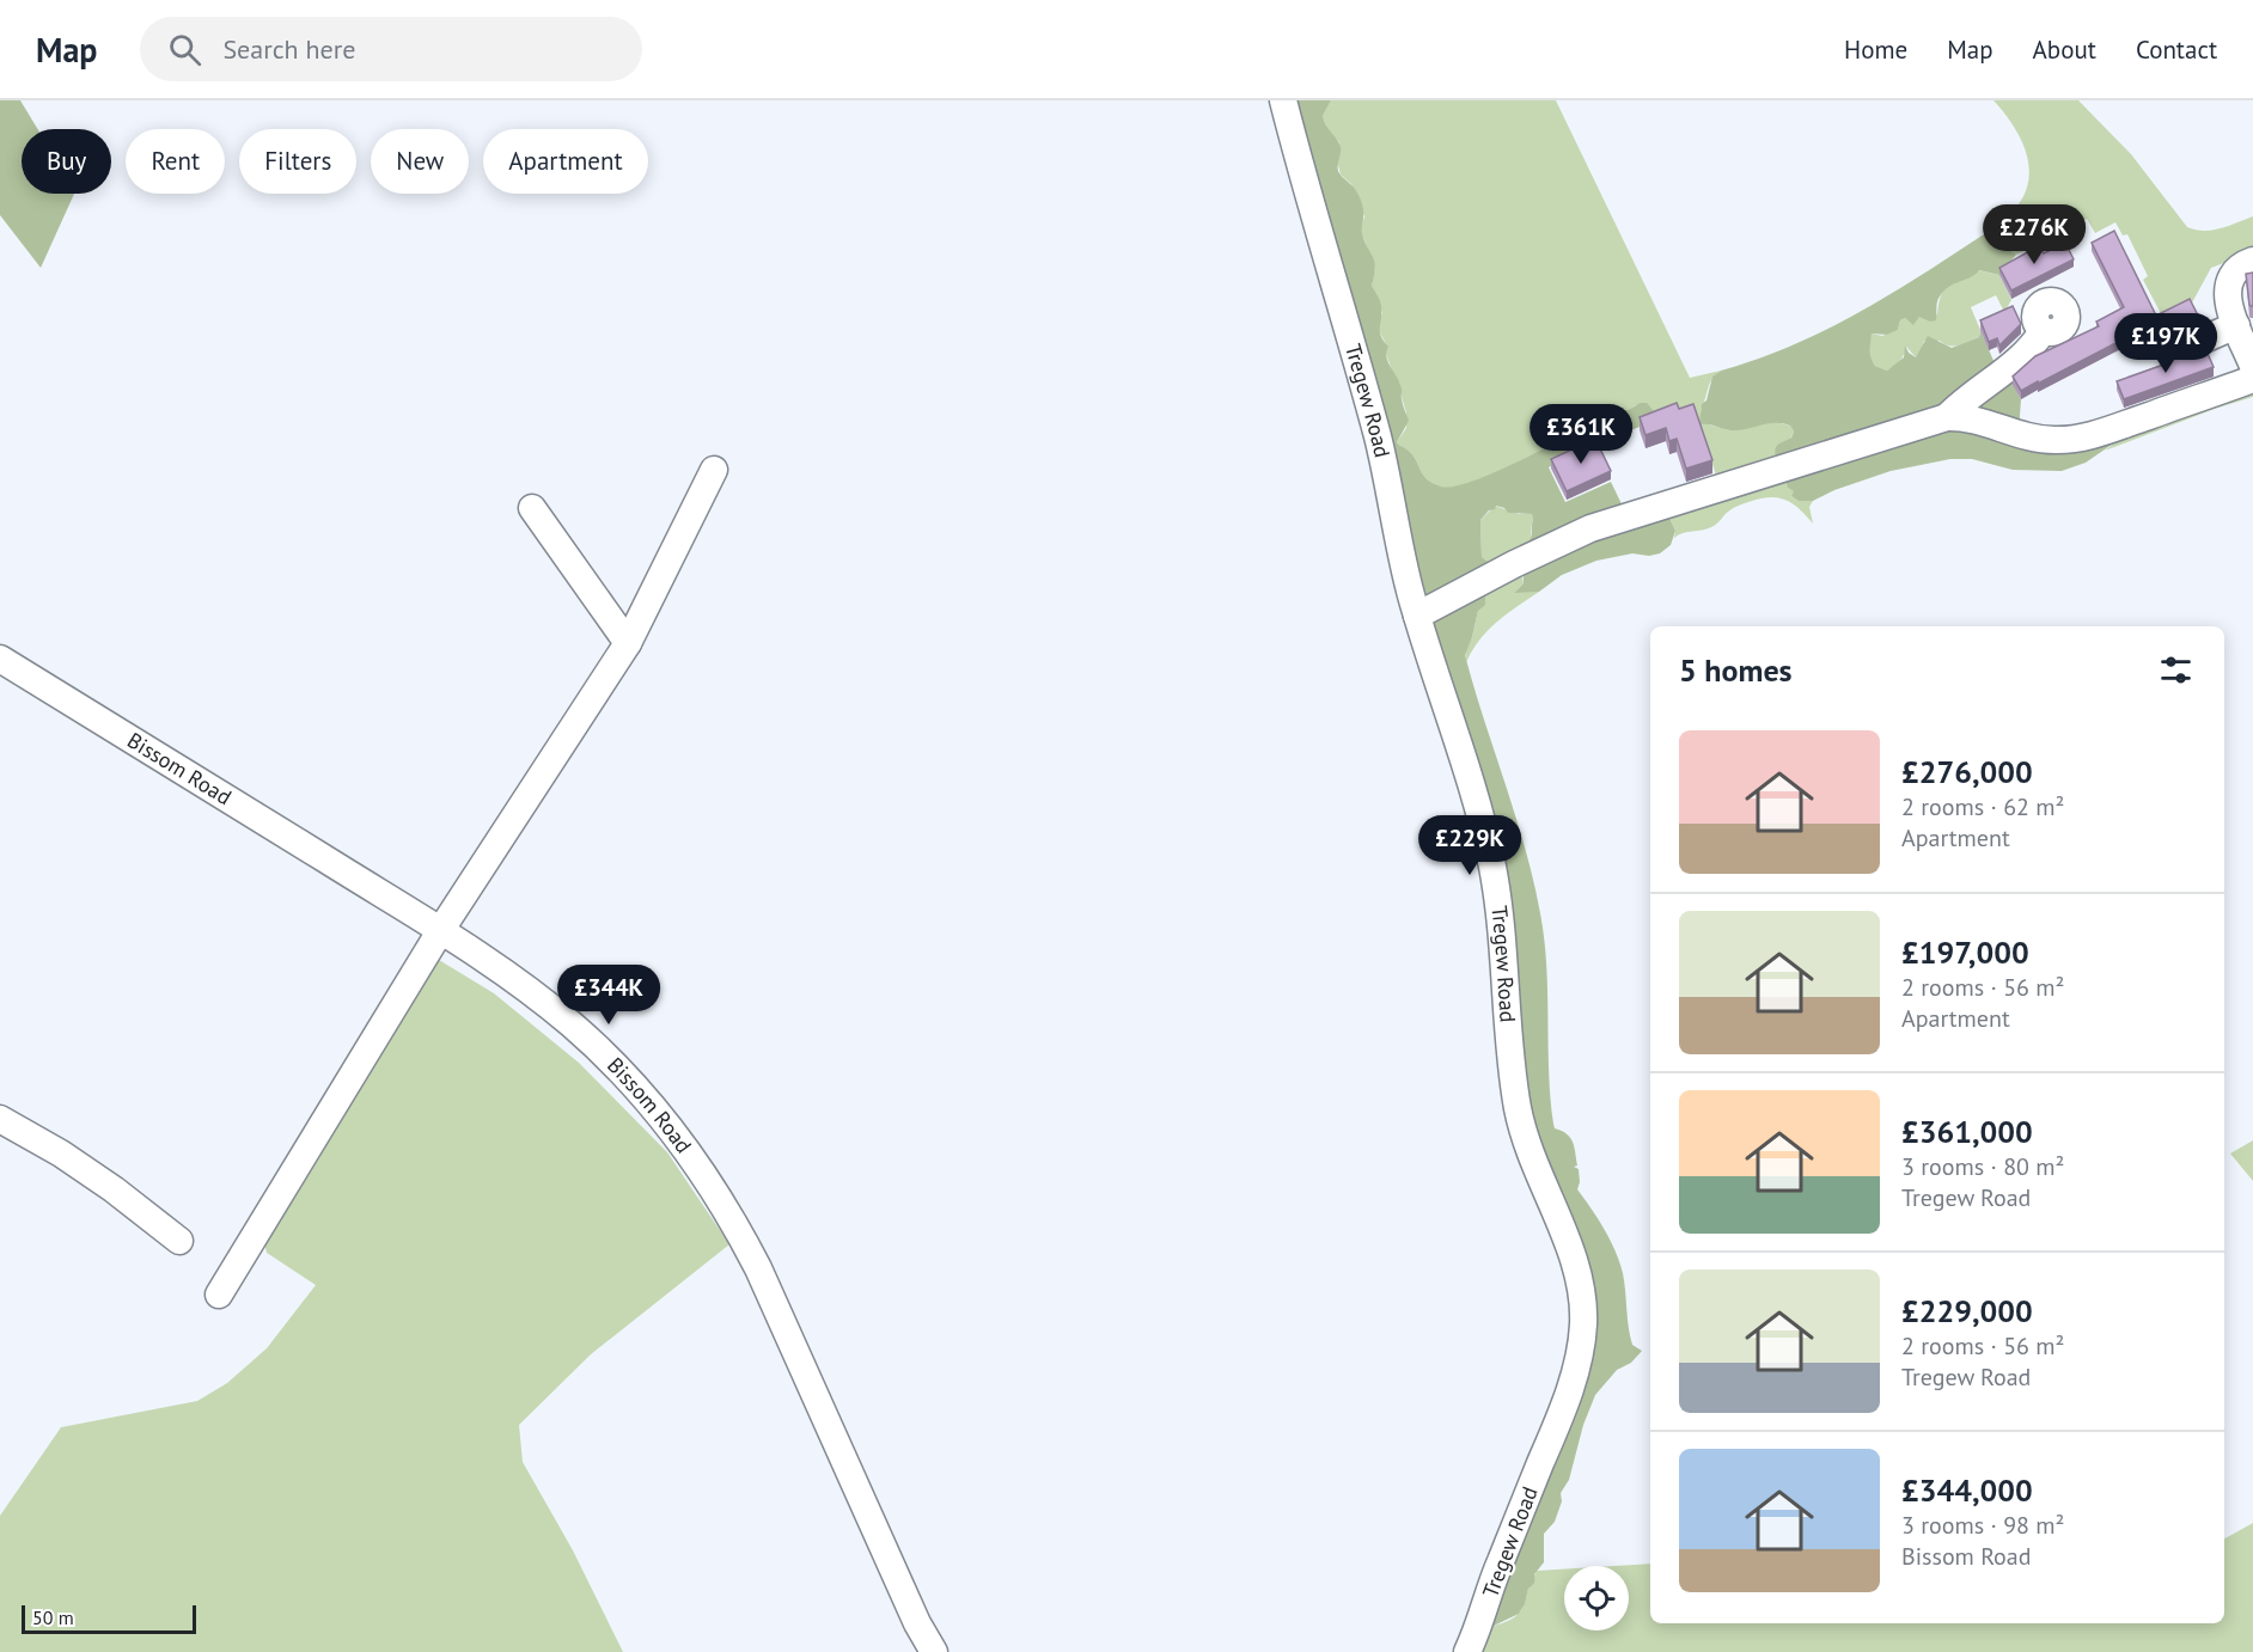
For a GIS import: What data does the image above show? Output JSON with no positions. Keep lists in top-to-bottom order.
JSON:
{
  "streets": {
    "street": ["Tregew Road", "Bissom Road"]
  },
  "scale_bar": "50 m",
  "page": {
    "header": "Map",
    "search": "Search here",
    "nav": [
      "Home",
      "Map",
      "About",
      "Contact"
    ],
    "chip": [
      "Buy",
      "Rent",
      "Filters",
      "New",
      "Apartment"
    ],
    "price": [
      "£276K",
      "£197K",
      "£361K",
      "£229K",
      "£344K"
    ],
    "heading": "5 homes",
    "list": [
      {
        "name": "£276,000",
        "note": "2 rooms · 62 m² · Apartment"
      },
      {
        "name": "£197,000",
        "note": "2 rooms · 56 m² · Apartment"
      },
      {
        "name": "£361,000",
        "note": "3 rooms · 80 m² · Tregew Road"
      },
      {
        "name": "£229,000",
        "note": "2 rooms · 56 m² · Tregew Road"
      },
      {
        "name": "£344,000",
        "note": "3 rooms · 98 m² · Bissom Road"
      }
    ],
    "scale": "50 m"
  }
}
